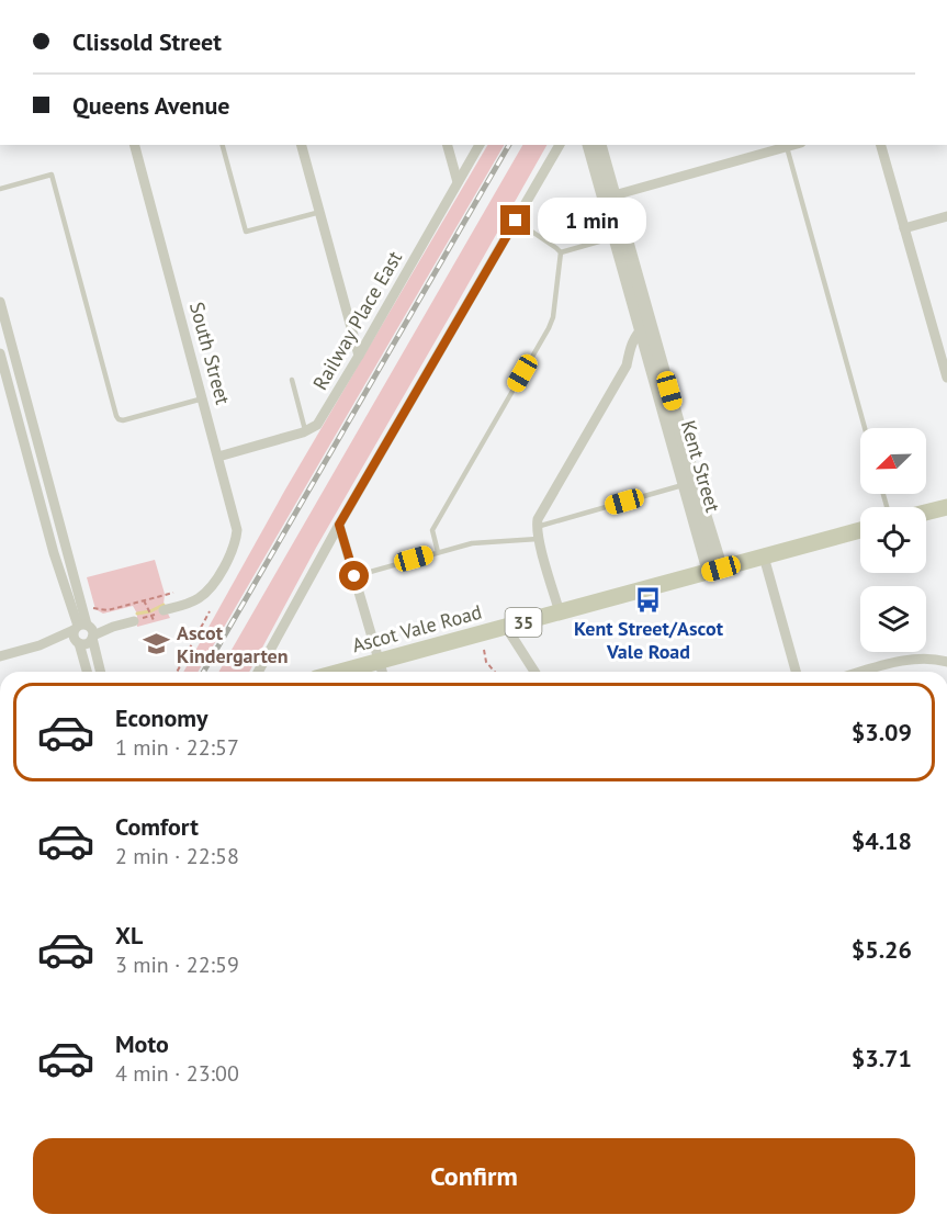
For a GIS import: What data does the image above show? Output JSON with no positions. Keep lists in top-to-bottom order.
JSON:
{
  "streets": {
    "main road": ["35", "Ascot Vale Road"],
    "street": ["Railway Place East", "South Street", "Kent Street"]
  },
  "crossings": [
    ["Railway Place East", "South Street"],
    ["Kent Street", "Ascot Vale Road"]
  ],
  "places": {
    "bus stop": ["Kent Street/Ascot Vale Road"],
    "school or university": ["Ascot Kindergarten"]
  },
  "north": "bottom left",
  "page": {
    "banner": ["Clissold Street", "Queens Avenue"],
    "bubble": "1 min",
    "list": [
      {
        "name": "Economy",
        "note": "1 min · 22:57",
        "value": "$3.09"
      },
      {
        "name": "Comfort",
        "note": "2 min · 22:58",
        "value": "$4.18"
      },
      {
        "name": "XL",
        "note": "3 min · 22:59",
        "value": "$5.26"
      },
      {
        "name": "Moto",
        "note": "4 min · 23:00",
        "value": "$3.71"
      }
    ],
    "buttons": "Confirm"
  }
}
